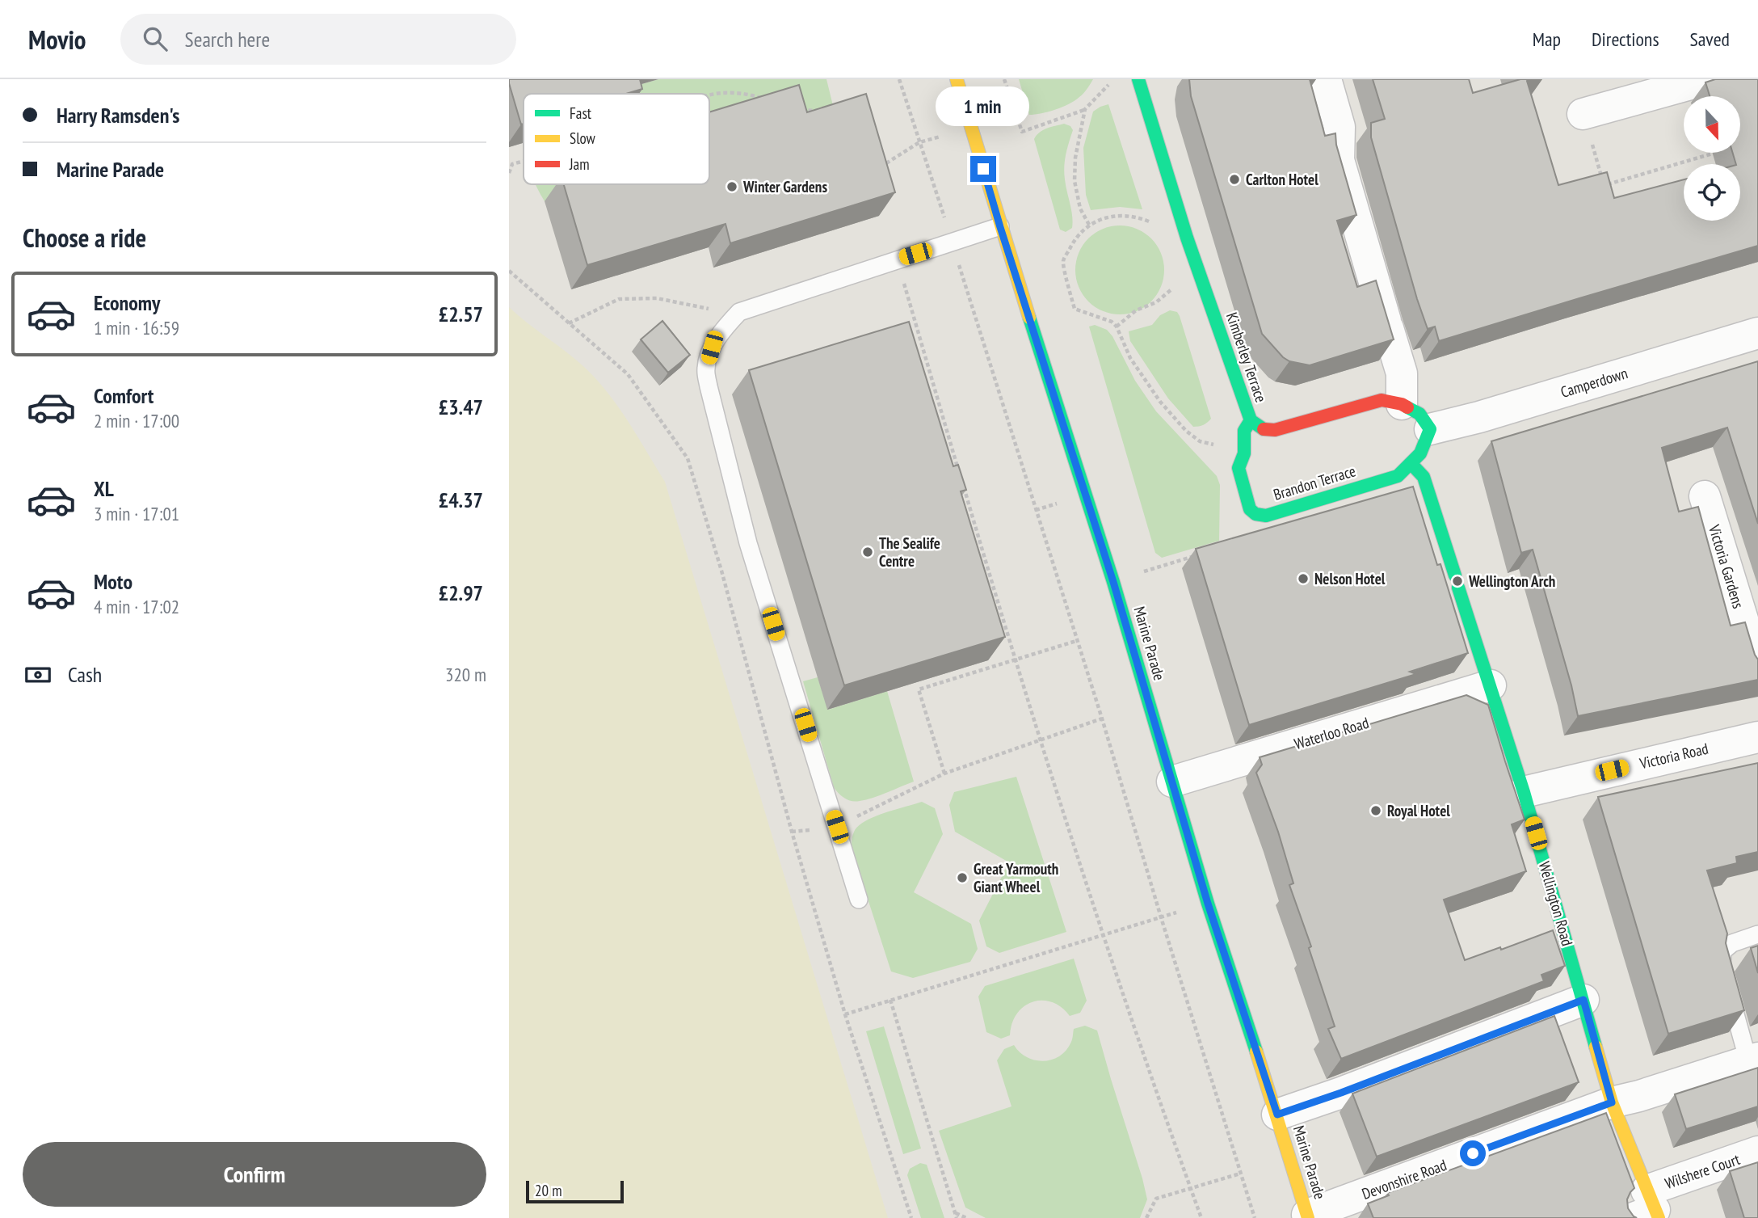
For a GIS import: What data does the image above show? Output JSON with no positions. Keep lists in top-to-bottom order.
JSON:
{
  "streets": {
    "street": [
      "Kimberley Terrace",
      "Camperdown",
      "Brandon Terrace",
      "Victoria Gardens",
      "Marine Parade",
      "Waterloo Road",
      "Victoria Road",
      "Wellington Road",
      "Wilshere Court",
      "Devonshire Road"
    ]
  },
  "crossings": [
    ["Kimberley Terrace", "Brandon Terrace"],
    ["Brandon Terrace", "Wellington Road"],
    ["Marine Parade", "Waterloo Road"],
    ["Marine Parade", "Devonshire Road"],
    ["Waterloo Road", "Wellington Road"],
    ["Victoria Road", "Wellington Road"],
    ["Wellington Road", "Wilshere Court"],
    ["Wellington Road", "Devonshire Road"]
  ],
  "places": [
    "Carlton Hotel",
    "Winter Gardens",
    "The Sealife Centre",
    "Nelson Hotel",
    "Wellington Arch",
    "Royal Hotel",
    "Great Yarmouth Giant Wheel"
  ],
  "legend": ["Fast", "Slow", "Jam"],
  "scale_bar": "20 m",
  "north": "bottom",
  "page": {
    "header": "Movio",
    "search": "Search here",
    "nav": ["Map", "Directions", "Saved"],
    "banner": ["Harry Ramsden's", "Marine Parade"],
    "bubble": "1 min",
    "heading": "Choose a ride",
    "list": [
      {
        "name": "Economy",
        "note": "1 min · 16:59",
        "value": "£2.57"
      },
      {
        "name": "Comfort",
        "note": "2 min · 17:00",
        "value": "£3.47"
      },
      {
        "name": "XL",
        "note": "3 min · 17:01",
        "value": "£4.37"
      },
      {
        "name": "Moto",
        "note": "4 min · 17:02",
        "value": "£2.97"
      }
    ],
    "pay": ["Cash", "320 m"],
    "buttons": "Confirm",
    "scale": "20 m"
  }
}
